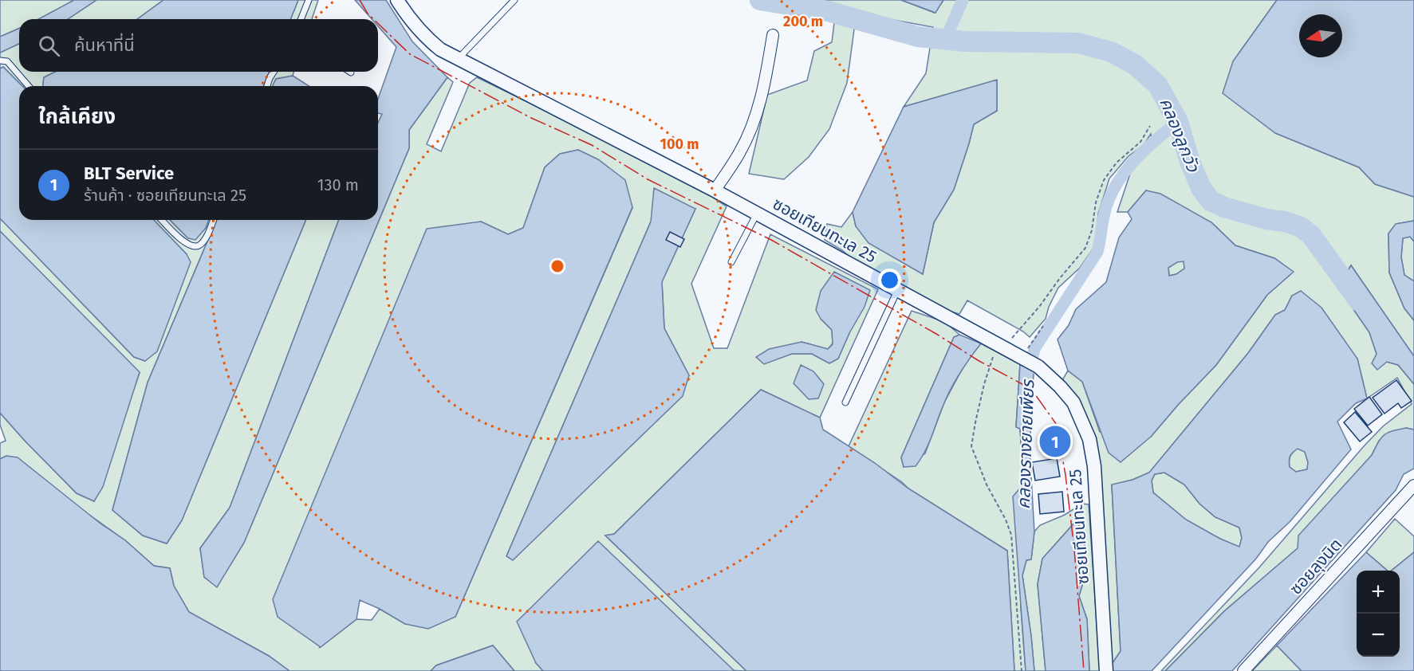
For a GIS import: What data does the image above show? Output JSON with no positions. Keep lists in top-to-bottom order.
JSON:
{
  "streets": {
    "street": ["ซอยเทียนทะเล 25", "ซอยลุงนิต"]
  },
  "water": ["คลองลูกวัว", "คลองรางยายเพียร"],
  "north": "left",
  "page": {
    "search": "ค้นหาที่นี่",
    "heading": "ใกล้เคียง",
    "list": [
      {
        "mark": "1",
        "name": "BLT Service",
        "note": "ร้านค้า · ซอยเทียนทะเล 25",
        "value": "130 m"
      }
    ],
    "pins": "1",
    "map_buttons": ["+", "−"]
  },
  "rings": ["200 m", "100 m"]
}
